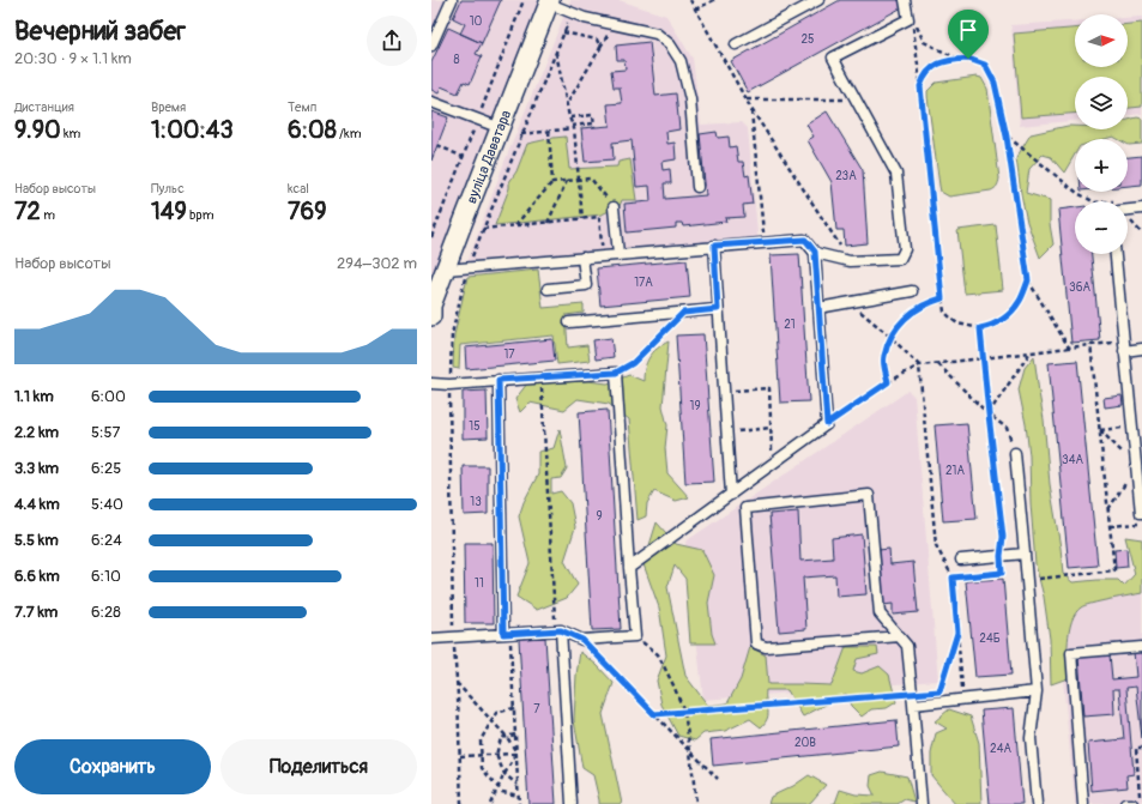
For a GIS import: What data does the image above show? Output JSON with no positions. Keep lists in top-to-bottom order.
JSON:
{
  "streets": {
    "street": ["вуліца Даватара"]
  },
  "house_numbers": [
    "10",
    "25",
    "8",
    "23А",
    "17А",
    "36А",
    "21",
    "17",
    "19",
    "15",
    "34А",
    "21А",
    "13",
    "9",
    "11",
    "24Б",
    "7",
    "20В",
    "24А"
  ],
  "north": "right",
  "page": {
    "heading": ["Вечерний забег", "20:30 · 9 × 1.1 km"],
    "map_buttons": ["+", "−"],
    "stats": [
      ["Дистанция", "9.90 km"],
      ["Время", "1:00:43"],
      ["Темп", "6:08 /km"],
      ["Набор высоты", "72 m"],
      ["Пульс", "149 bpm"],
      ["kcal", "769"]
    ],
    "chart": ["Набор высоты", "294–302 m"],
    "list": [
      {
        "name": "1.1 km",
        "note": "6:00"
      },
      {
        "name": "2.2 km",
        "note": "5:57"
      },
      {
        "name": "3.3 km",
        "note": "6:25"
      },
      {
        "name": "4.4 km",
        "note": "5:40"
      },
      {
        "name": "5.5 km",
        "note": "6:24"
      },
      {
        "name": "6.6 km",
        "note": "6:10"
      },
      {
        "name": "7.7 km",
        "note": "6:28"
      }
    ],
    "buttons": ["Сохранить", "Поделиться"]
  }
}
